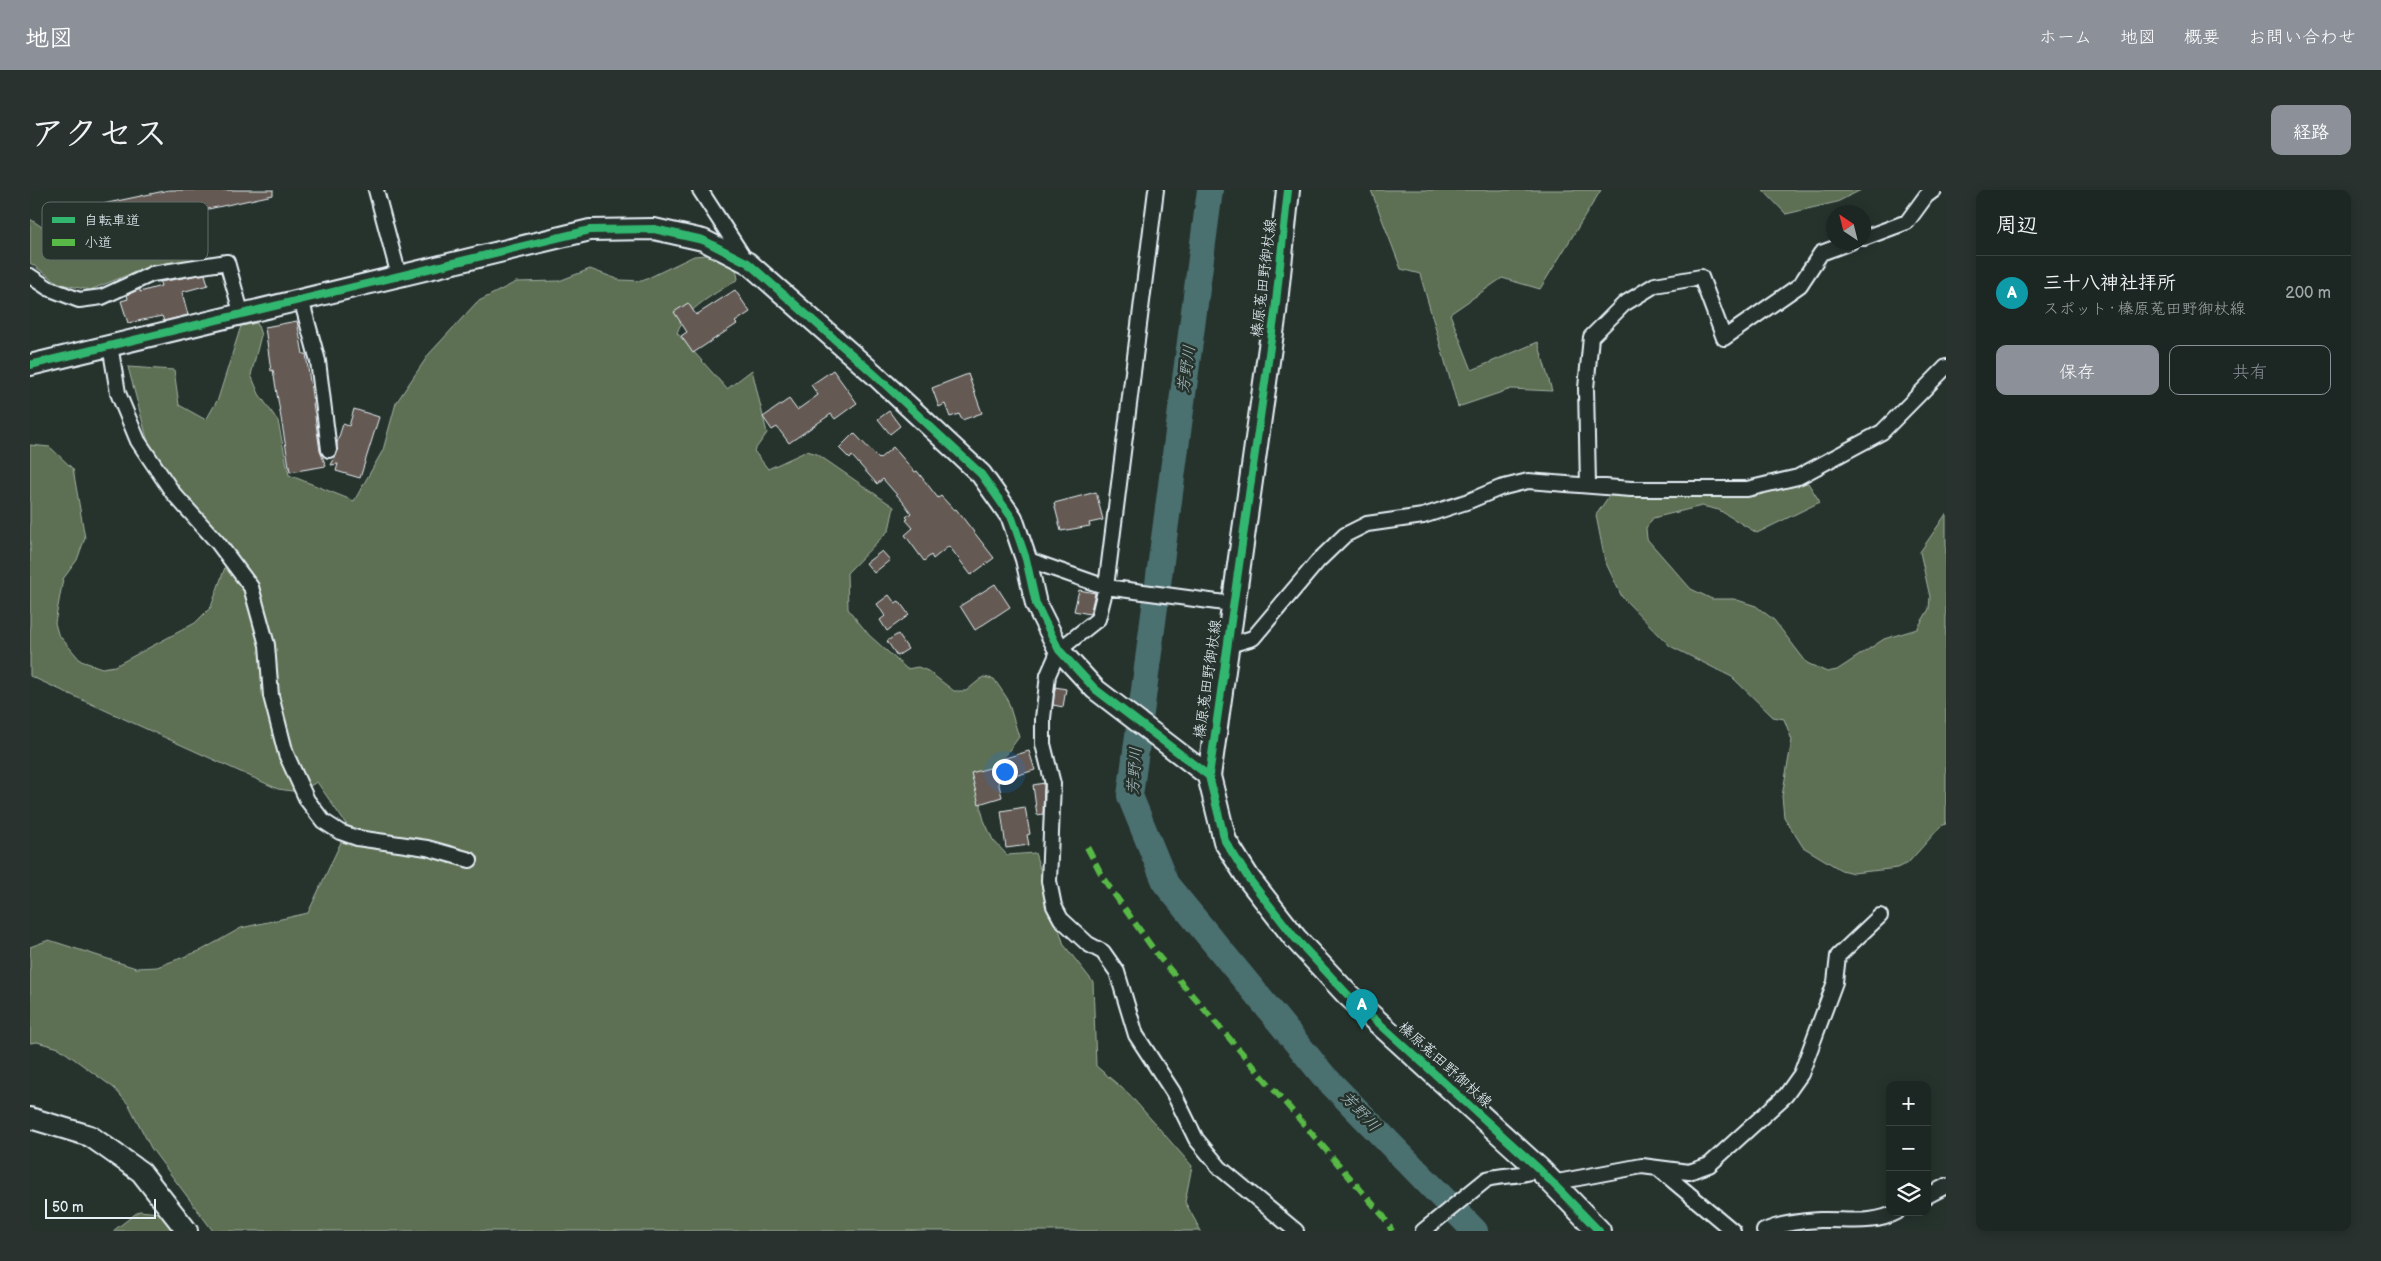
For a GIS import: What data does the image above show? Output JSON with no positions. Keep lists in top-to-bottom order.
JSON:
{
  "streets": {
    "main road": ["榛原菟田野御杖線"]
  },
  "water": ["芳野川"],
  "legend": ["自転車道", "小道"],
  "scale_bar": "50 m",
  "north": "top left",
  "page": {
    "header": "地図",
    "nav": [
      "ホーム",
      "地図",
      "概要",
      "お問い合わせ"
    ],
    "title": "アクセス",
    "buttons": [
      "経路",
      ["保存", "共有"]
    ],
    "heading": "周辺",
    "list": [
      {
        "mark": "A",
        "name": "三十八神社拝所",
        "note": "スポット · 榛原菟田野御杖線",
        "value": "200 m"
      }
    ],
    "pins": "A",
    "map_buttons": ["+", "−"],
    "scale": "50 m"
  }
}
